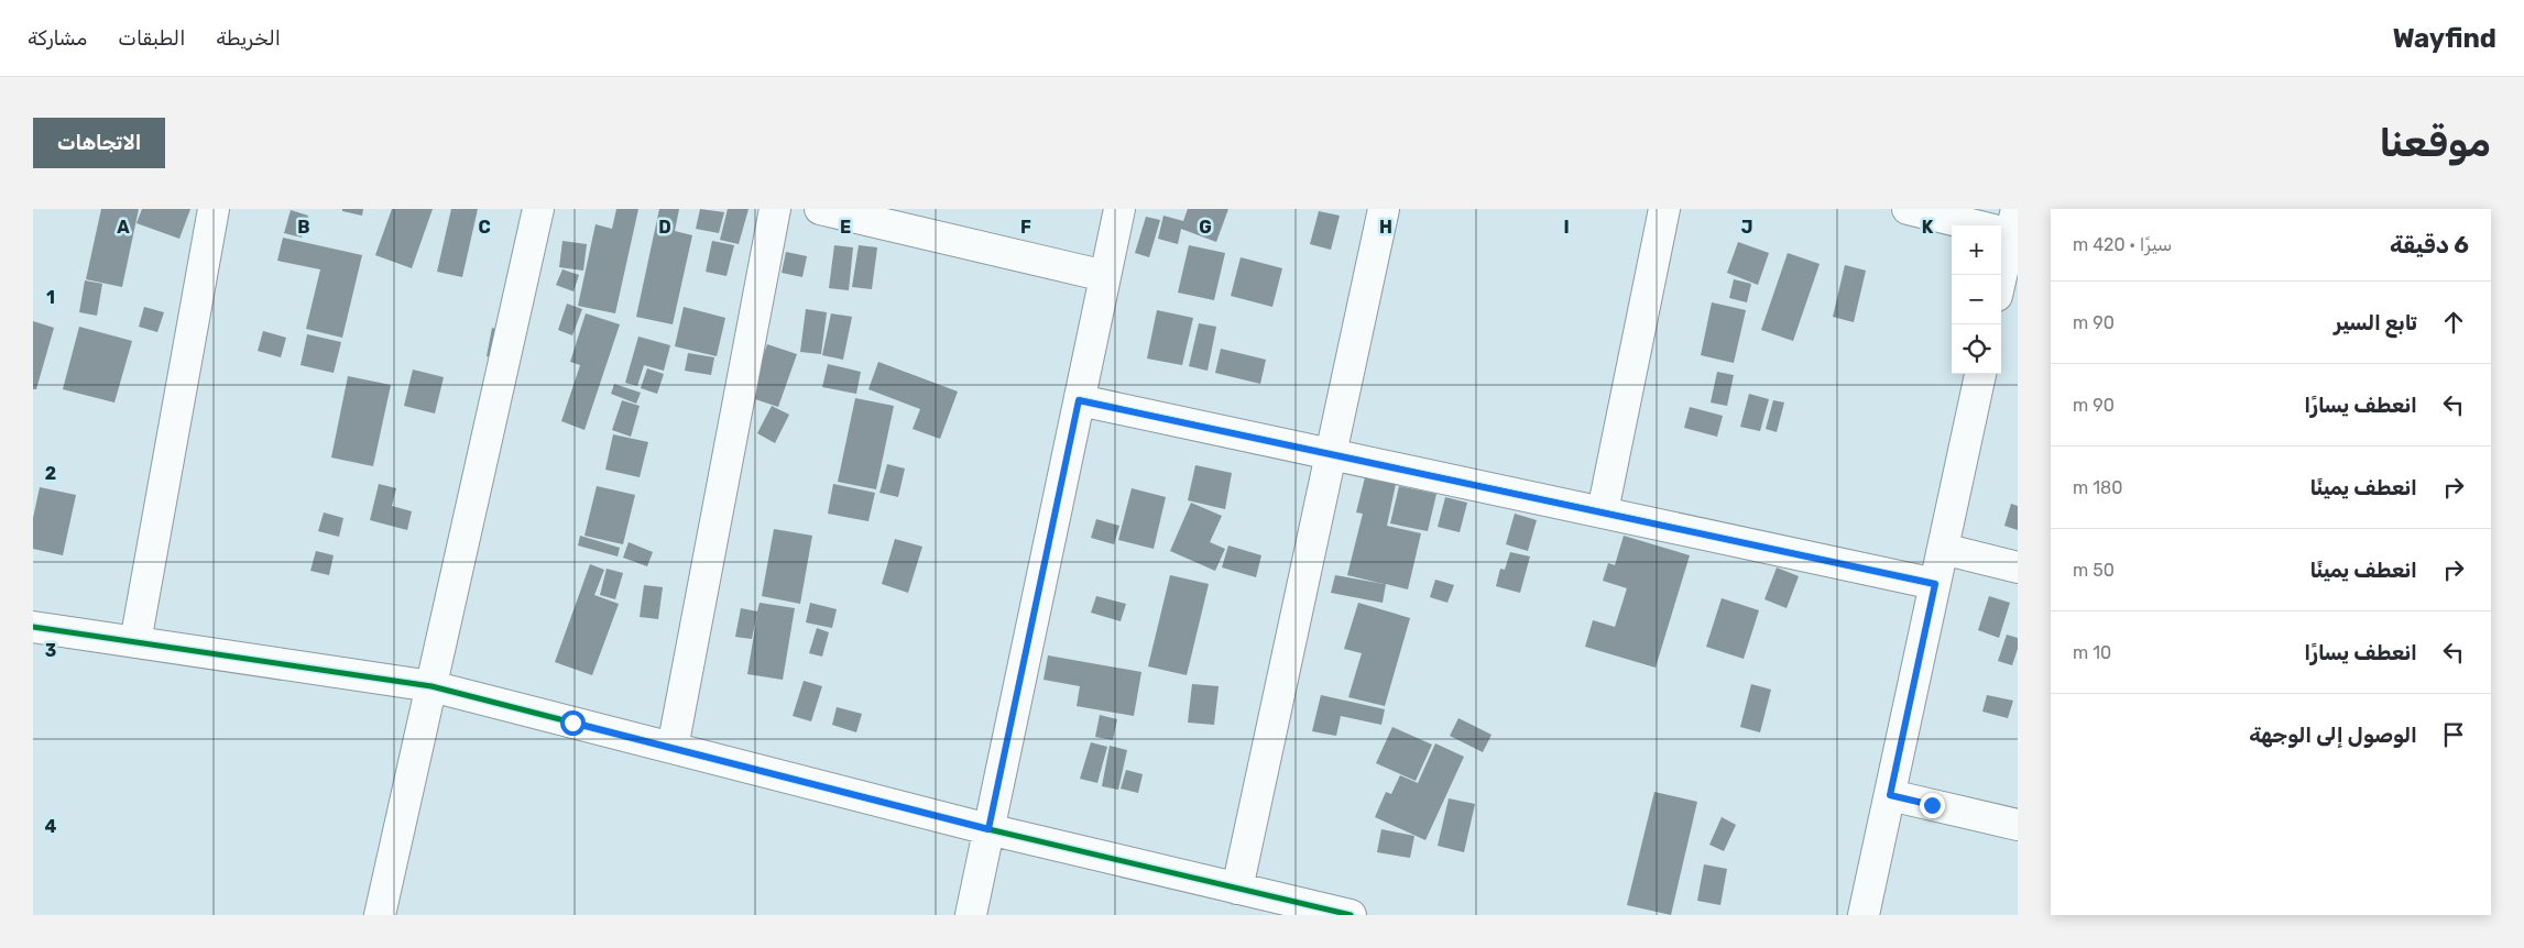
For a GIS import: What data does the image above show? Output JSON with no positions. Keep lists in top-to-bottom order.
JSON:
{
  "page": {
    "header": "Wayfind",
    "nav": ["الخريطة", "الطبقات", "مشاركة"],
    "buttons": "الاتجاهات",
    "title": "موقعنا",
    "heading": ["6 دقيقة", "سيرًا · 420 m"],
    "map_buttons": ["+", "−"],
    "list": [
      ["تابع السير", "90 m"],
      ["انعطف يسارًا", "90 m"],
      ["انعطف يمينًا", "180 m"],
      ["انعطف يمينًا", "50 m"],
      ["انعطف يسارًا", "10 m"],
      "الوصول إلى الوجهة"
    ]
  },
  "grid": {
    "columns": [
      "A",
      "B",
      "C",
      "D",
      "E",
      "F",
      "G",
      "H",
      "I",
      "J",
      "K"
    ],
    "rows": [
      "1",
      "2",
      "3",
      "4"
    ]
  }
}
